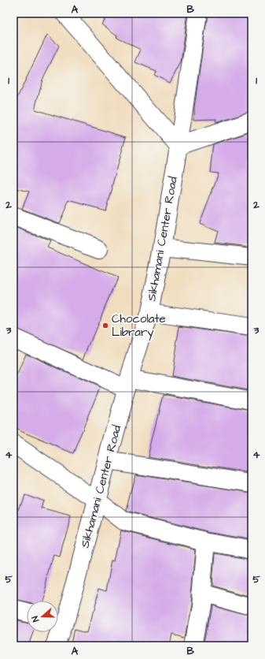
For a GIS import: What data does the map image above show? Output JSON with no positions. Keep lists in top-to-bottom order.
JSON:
{
  "streets": {
    "street": ["Sikhamani Center Road"]
  },
  "places": ["Chocolate Library"],
  "north": "left",
  "grid": {
    "columns": ["A", "B"],
    "rows": [
      "1",
      "2",
      "3",
      "4",
      "5"
    ]
  }
}
